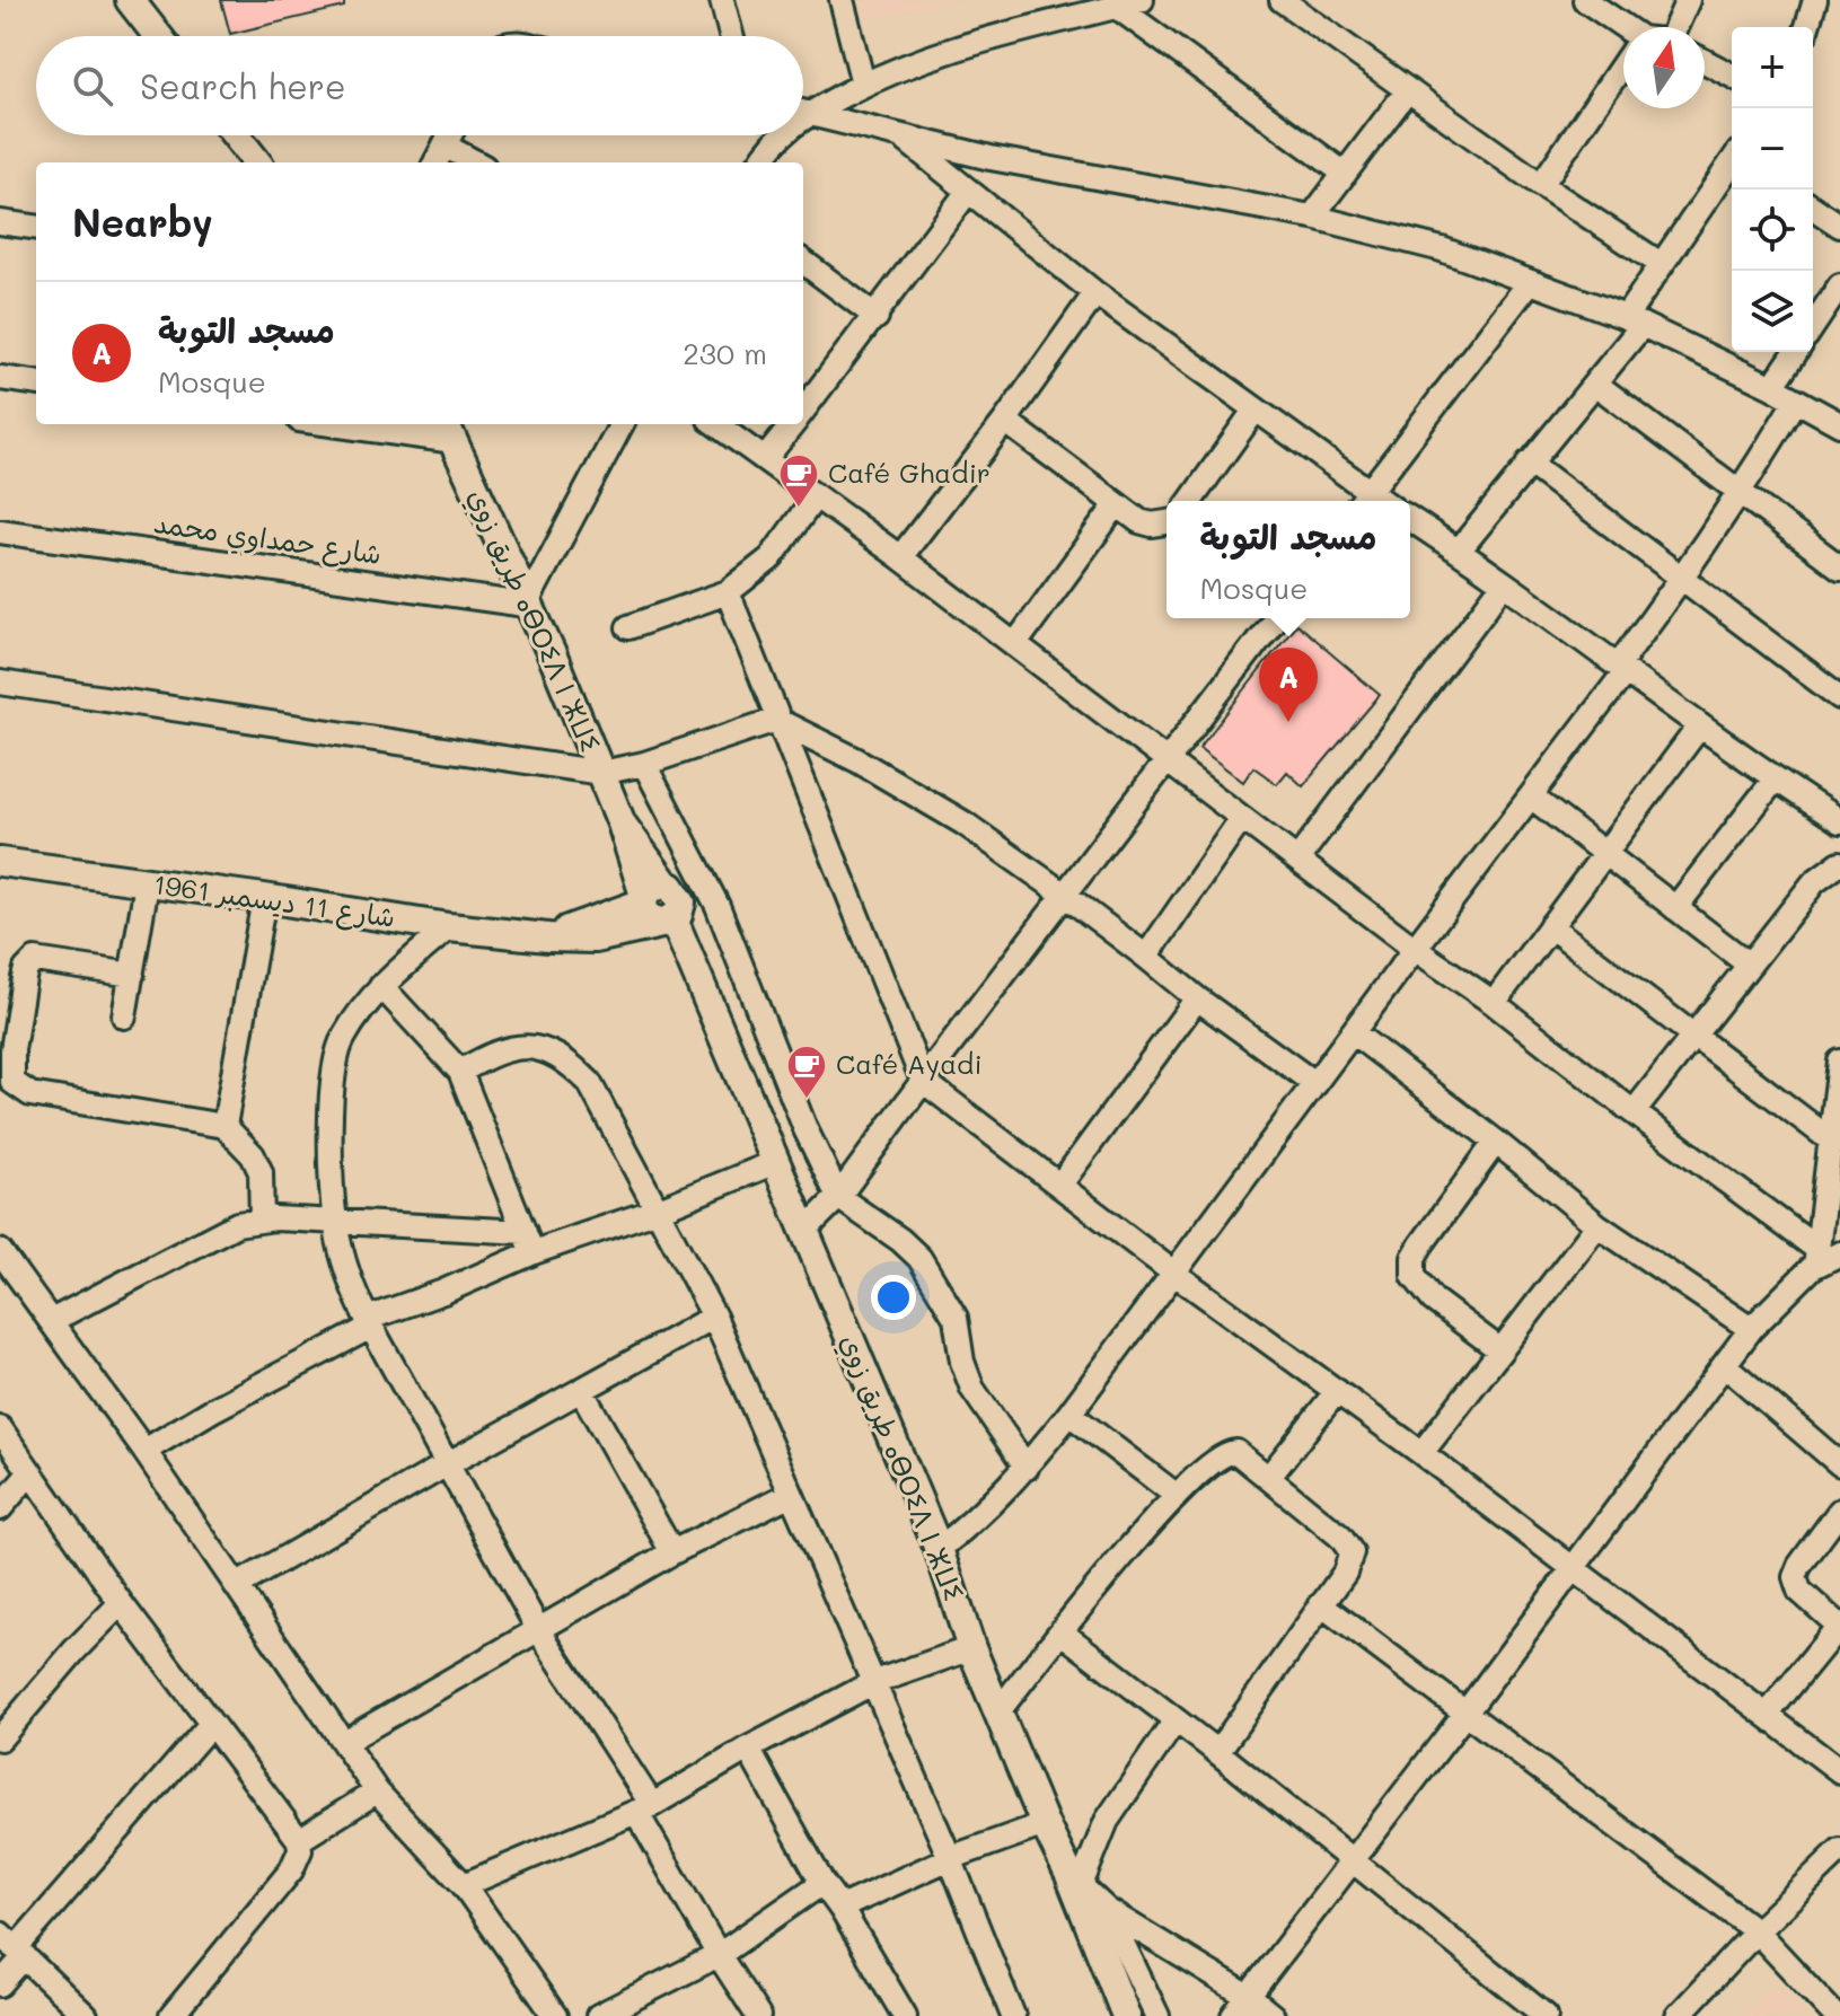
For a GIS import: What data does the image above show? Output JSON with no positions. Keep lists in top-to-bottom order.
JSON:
{
  "streets": {
    "main road": ["طريق زوي ⴰⴱⵔⵉⴷ ⵏ ⵣⵡⵉ", "شارع 11 ديسمبر 1961"],
    "street": ["شارع حمداوي محمد"]
  },
  "crossings": [
    ["شارع حمداوي محمد", "طريق زوي ⴰⴱⵔⵉⴷ ⵏ ⵣⵡⵉ"],
    ["طريق زوي ⴰⴱⵔⵉⴷ ⵏ ⵣⵡⵉ", "شارع 11 ديسمبر 1961"]
  ],
  "places": {
    "cafe": ["Café Ghadir", "Café Ayadi"]
  },
  "north": "top",
  "page": {
    "map_buttons": ["+", "−"],
    "search": "Search here",
    "heading": "Nearby",
    "list": [
      {
        "mark": "A",
        "name": "مسجد التوبة",
        "note": "Mosque",
        "value": "230 m"
      }
    ],
    "popup": ["مسجد التوبة", "Mosque"],
    "pins": "A"
  }
}
